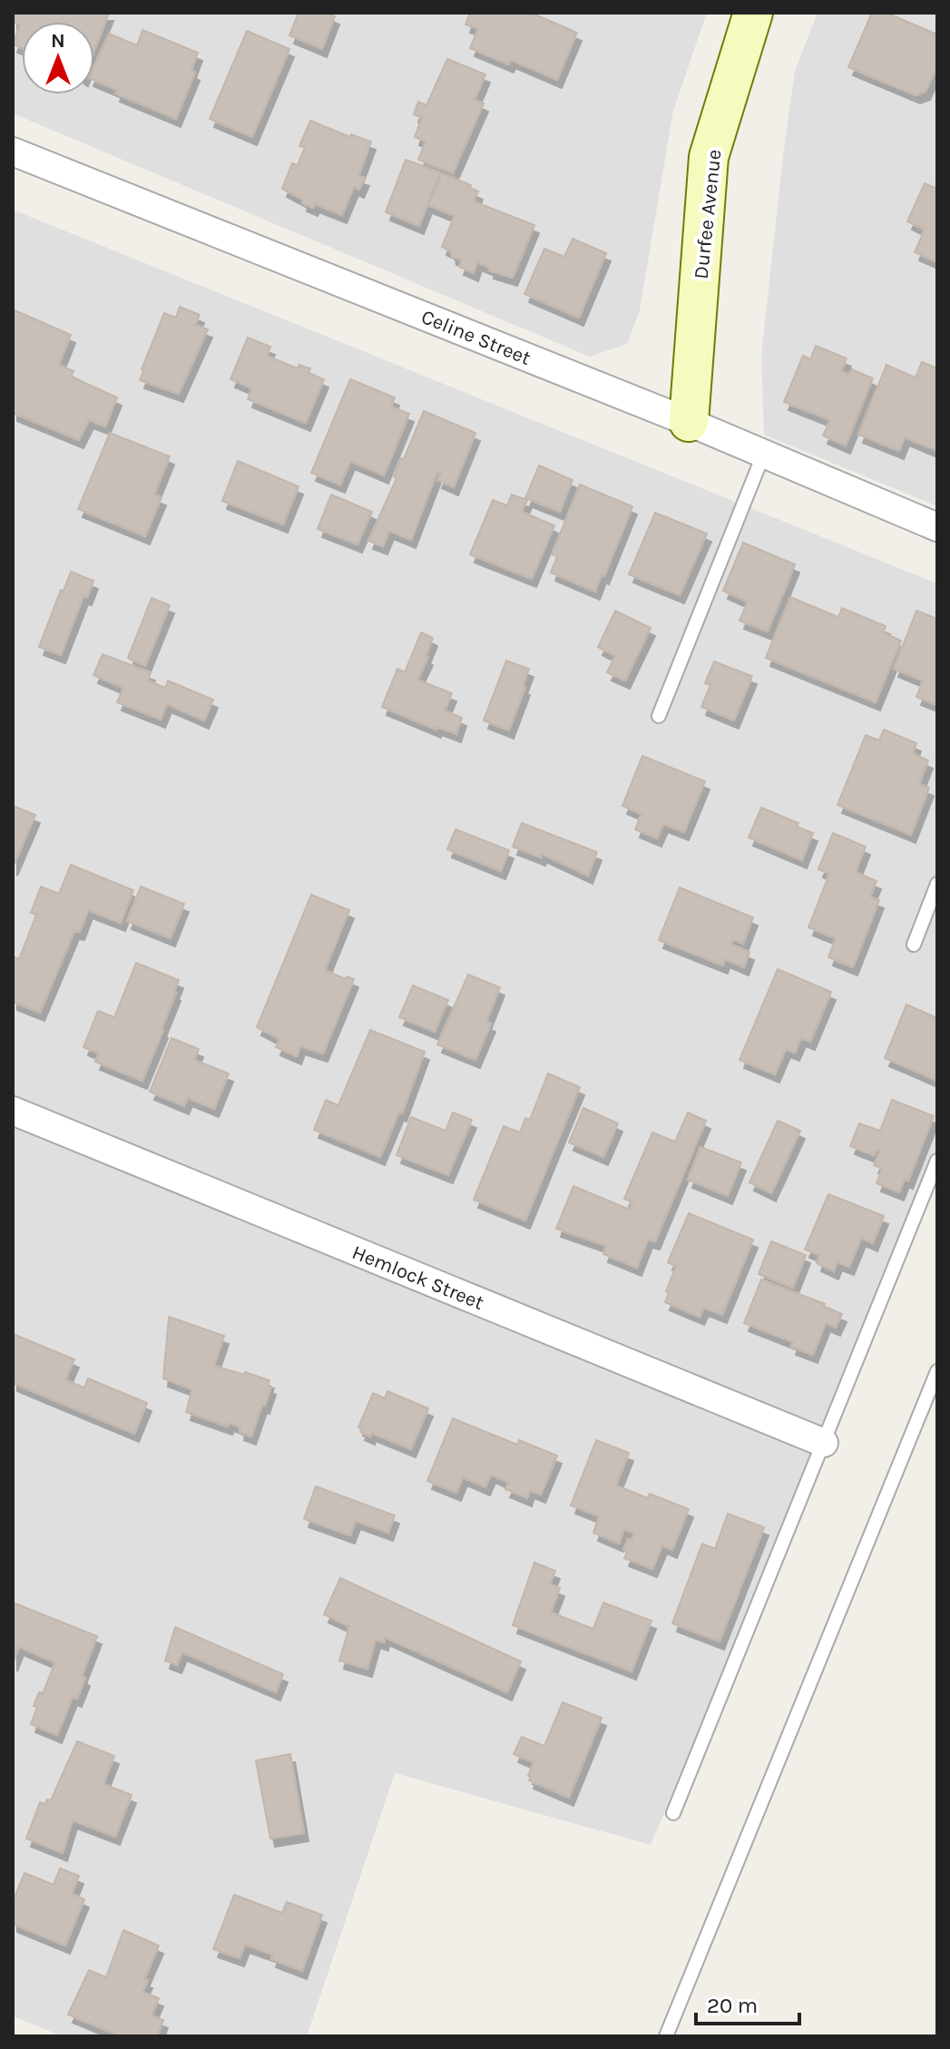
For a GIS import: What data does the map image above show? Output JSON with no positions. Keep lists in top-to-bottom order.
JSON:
{
  "streets": {
    "street": ["Durfee Avenue", "Celine Street", "Hemlock Street"]
  },
  "crossings": [
    ["Durfee Avenue", "Celine Street"]
  ],
  "scale_bar": "20 m",
  "north": "top"
}
